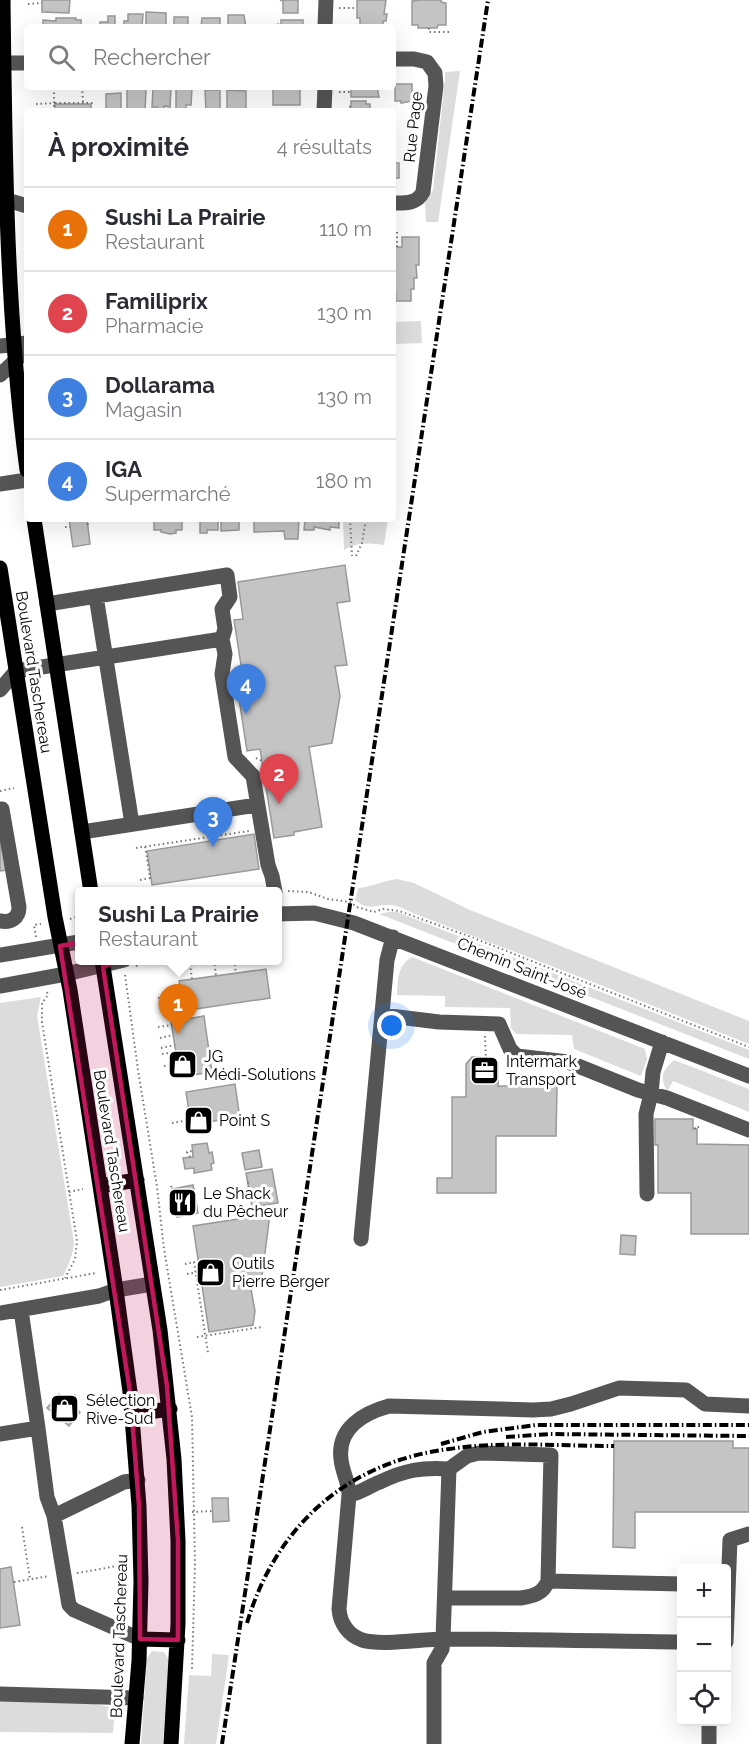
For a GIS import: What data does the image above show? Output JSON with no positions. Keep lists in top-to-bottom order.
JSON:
{
  "streets": {
    "main road": ["Boulevard Taschereau"],
    "street": ["Rue Page", "Chemin Saint-José"]
  },
  "places": {
    "shop": [
      "JG Médi-Solutions",
      "Point S",
      "Outils Pierre Berger",
      "Sélection Rive-Sud"
    ],
    "office": ["Intermark Transport"],
    "restaurant": ["Le Shack du Pêcheur"]
  },
  "page": {
    "search": "Rechercher",
    "heading": ["À proximité", "4 résultats"],
    "list": [
      {
        "mark": "1",
        "name": "Sushi La Prairie",
        "note": "Restaurant",
        "value": "110 m"
      },
      {
        "mark": "2",
        "name": "Familiprix",
        "note": "Pharmacie",
        "value": "130 m"
      },
      {
        "mark": "3",
        "name": "Dollarama",
        "note": "Magasin",
        "value": "130 m"
      },
      {
        "mark": "4",
        "name": "IGA",
        "note": "Supermarché",
        "value": "180 m"
      }
    ],
    "pins": [
      "4",
      "2",
      "3",
      "1"
    ],
    "popup": ["Sushi La Prairie", "Restaurant"],
    "map_buttons": ["+", "−"]
  }
}
